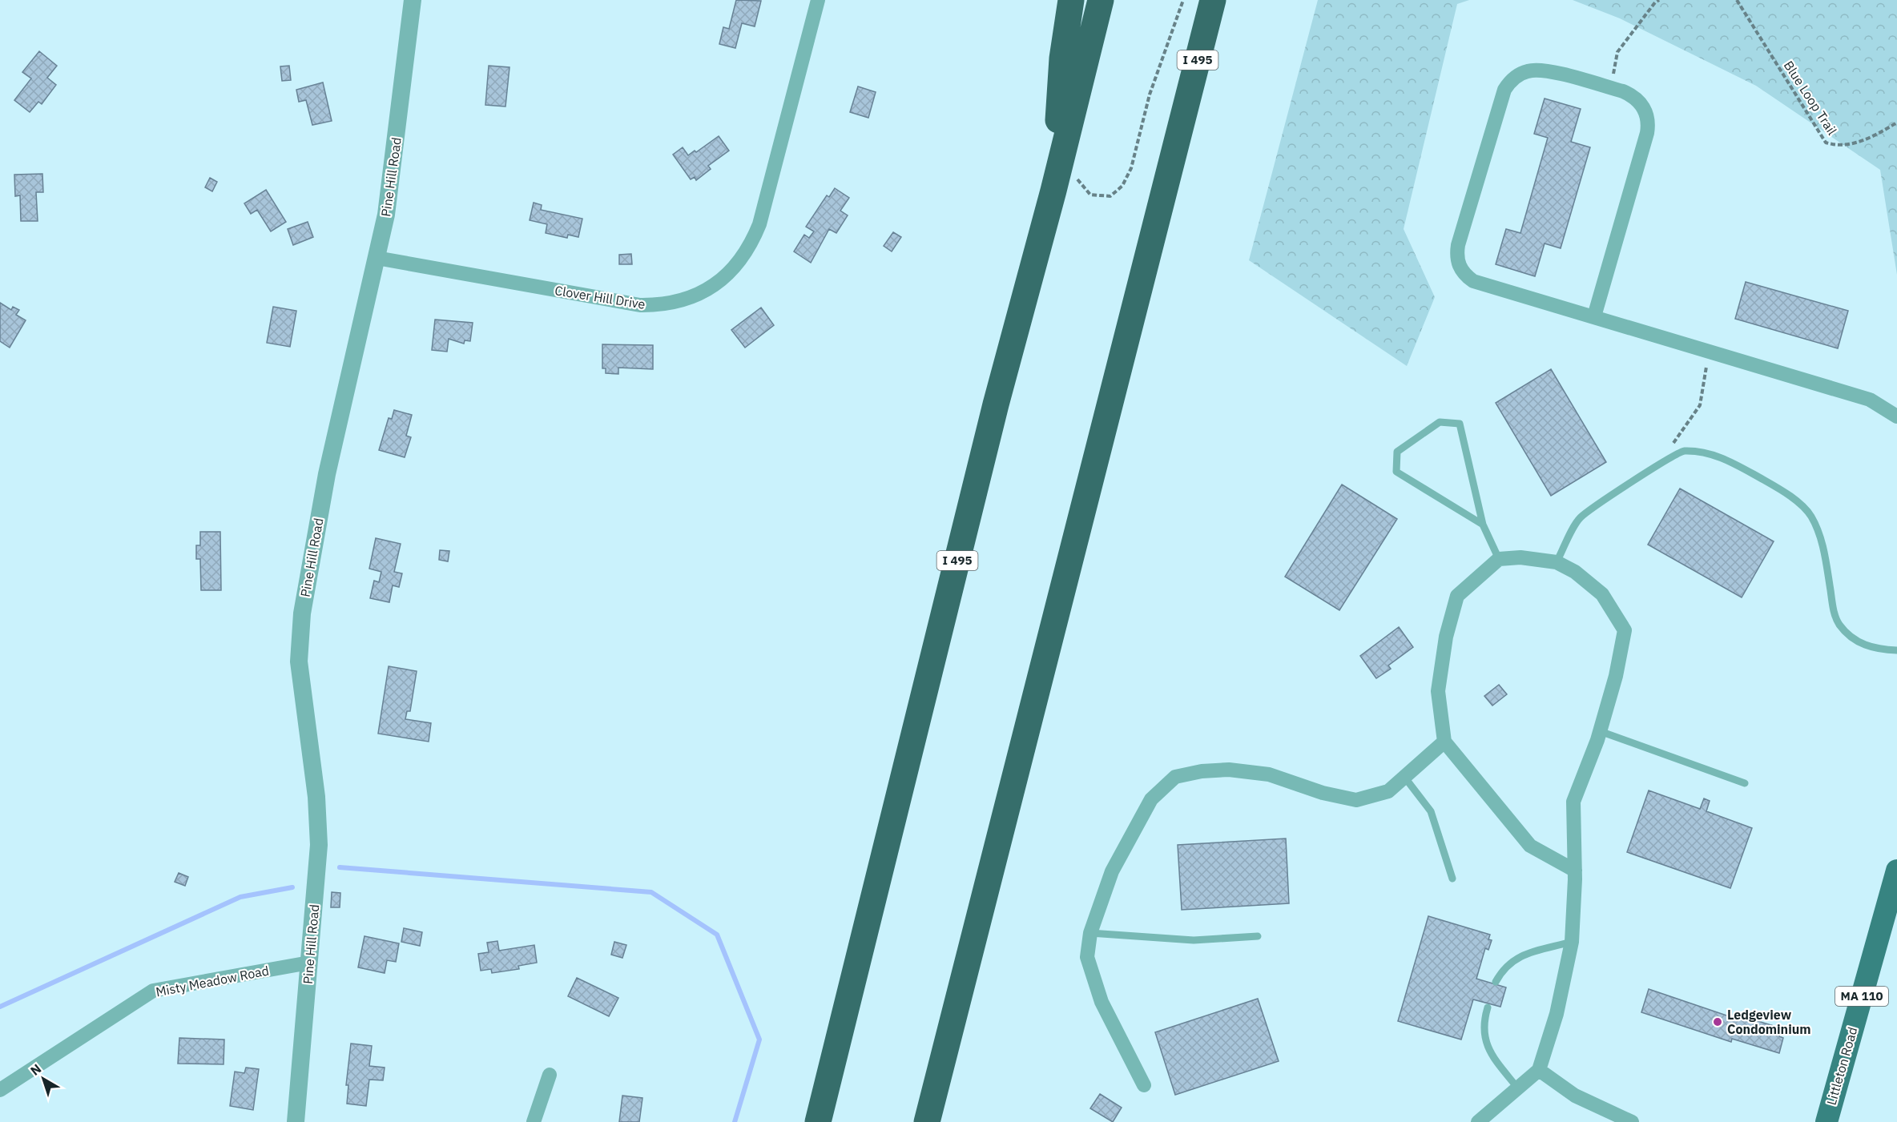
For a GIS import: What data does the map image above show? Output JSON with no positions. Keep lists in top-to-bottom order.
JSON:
{
  "streets": {
    "highway": ["I 495"],
    "main road": ["MA 110", "Littleton Road"],
    "street": ["Pine Hill Road", "Clover Hill Drive", "Misty Meadow Road"],
    "path": ["Blue Loop Trail"]
  },
  "crossings": [
    ["Pine Hill Road", "Clover Hill Drive"],
    ["Pine Hill Road", "Misty Meadow Road"]
  ],
  "places": ["Ledgeview Condominium"],
  "north": "top left"
}
